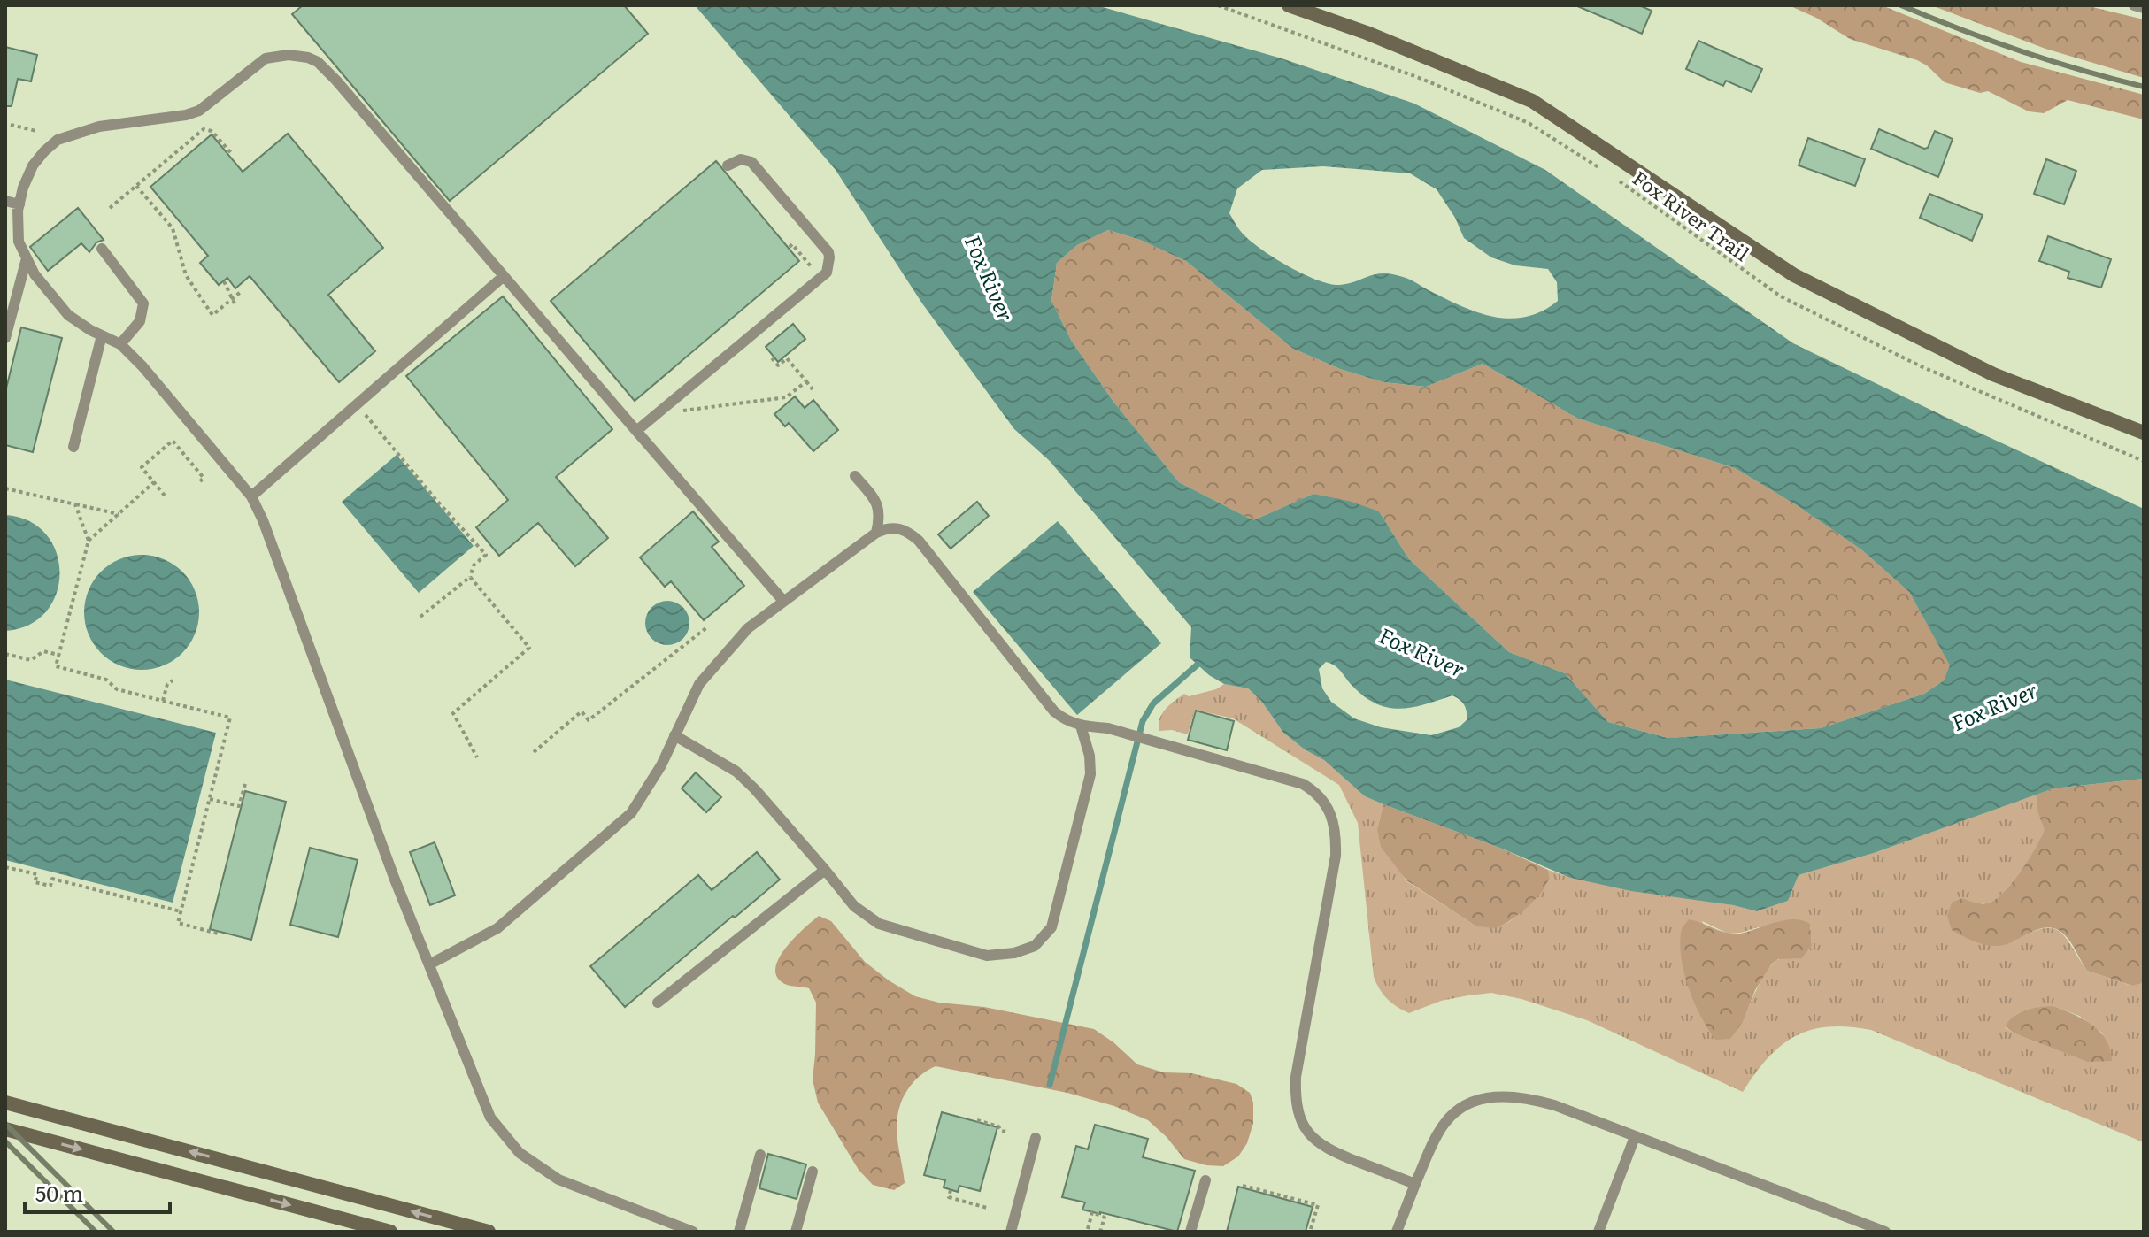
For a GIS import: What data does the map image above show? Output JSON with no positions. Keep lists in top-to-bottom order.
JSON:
{
  "streets": {
    "path": ["Fox River Trail"]
  },
  "water": ["Fox River"],
  "scale_bar": "50 m"
}
